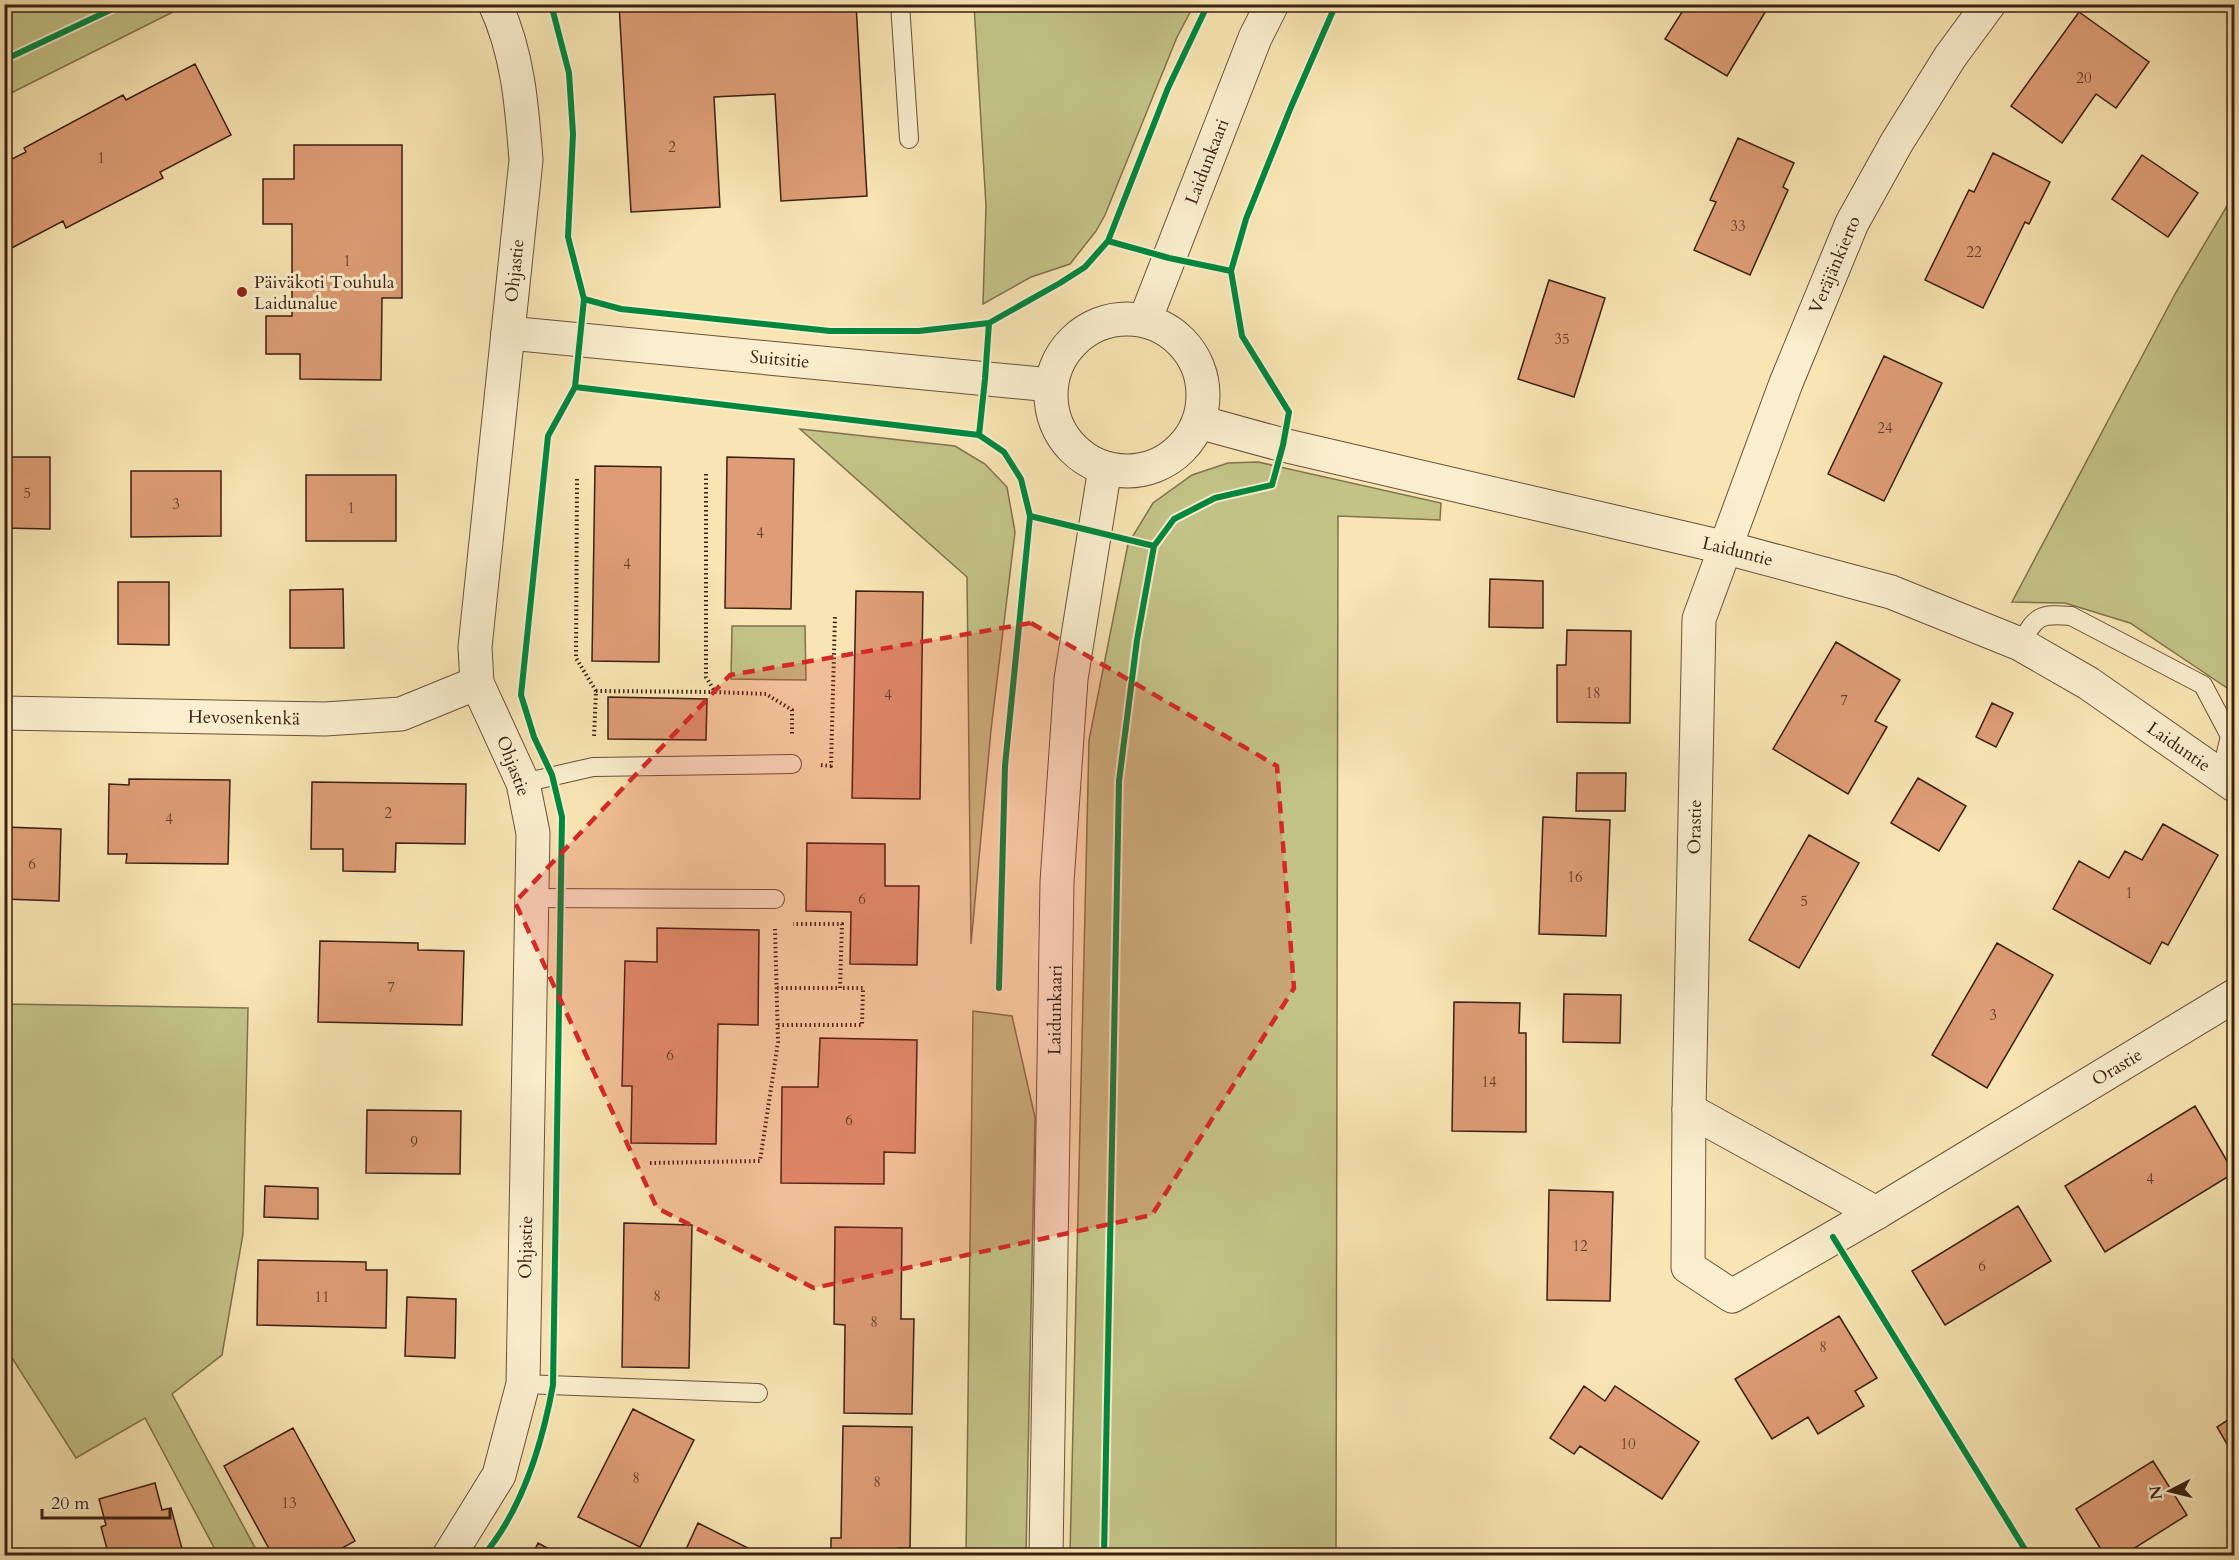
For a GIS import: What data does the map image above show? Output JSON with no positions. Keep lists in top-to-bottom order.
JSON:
{
  "streets": {
    "street": [
      "Laidunkaari",
      "Veräjänkierto",
      "Ohjastie",
      "Suitsitie",
      "Laiduntie",
      "Hevosenkenkä",
      "Orastie"
    ]
  },
  "crossings": [
    ["Laidunkaari", "Suitsitie"],
    ["Laidunkaari", "Laiduntie"],
    ["Veräjänkierto", "Laiduntie"],
    ["Veräjänkierto", "Orastie"],
    ["Ohjastie", "Suitsitie"],
    ["Ohjastie", "Hevosenkenkä"],
    ["Suitsitie", "Laiduntie"],
    ["Laiduntie", "Orastie"]
  ],
  "places": ["Päiväkoti Touhula Laidunalue"],
  "house_numbers": [
    "20",
    "2",
    "1",
    "33",
    "22",
    "1",
    "35",
    "24",
    "5",
    "3",
    "1",
    "4",
    "4",
    "18",
    "4",
    "7",
    "2",
    "4",
    "6",
    "16",
    "1",
    "6",
    "5",
    "7",
    "3",
    "6",
    "14",
    "6",
    "9",
    "4",
    "12",
    "6",
    "8",
    "11",
    "8",
    "8",
    "10",
    "8",
    "8",
    "13"
  ],
  "scale_bar": "20 m",
  "north": "left"
}
